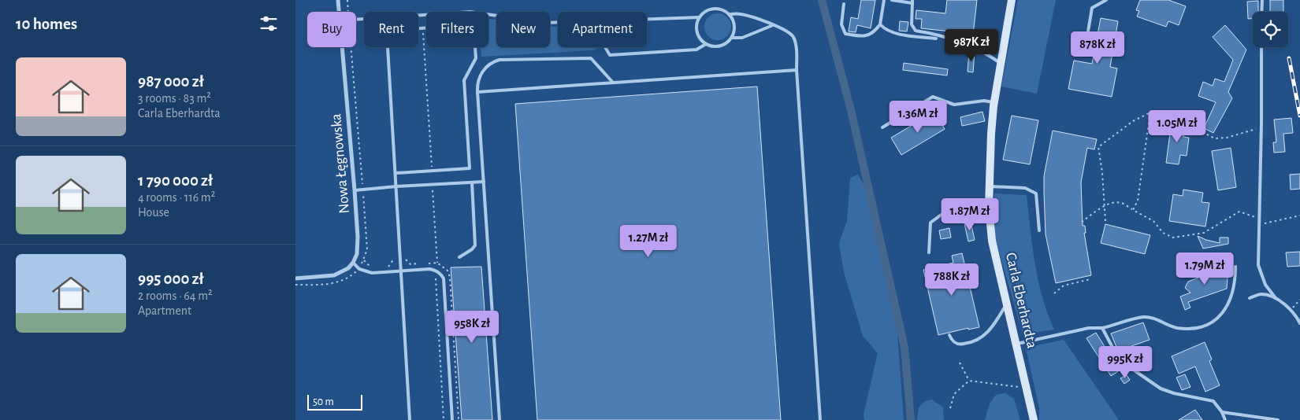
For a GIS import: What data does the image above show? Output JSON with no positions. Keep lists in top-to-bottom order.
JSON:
{
  "streets": {
    "street": ["Nowa Łęgnowska", "Carla Eberhardta"]
  },
  "scale_bar": "50 m",
  "page": {
    "heading": "10 homes",
    "chip": [
      "Buy",
      "Rent",
      "Filters",
      "New",
      "Apartment"
    ],
    "price": [
      "987K zł",
      "878K zł",
      "1.36M zł",
      "1.05M zł",
      "1.87M zł",
      "1.27M zł",
      "1.79M zł",
      "788K zł",
      "958K zł",
      "995K zł"
    ],
    "list": [
      {
        "name": "987 000 zł",
        "note": "3 rooms · 83 m² · Carla Eberhardta"
      },
      {
        "name": "1 790 000 zł",
        "note": "4 rooms · 116 m² · House"
      },
      {
        "name": "995 000 zł",
        "note": "2 rooms · 64 m² · Apartment"
      }
    ],
    "scale": "50 m"
  }
}
